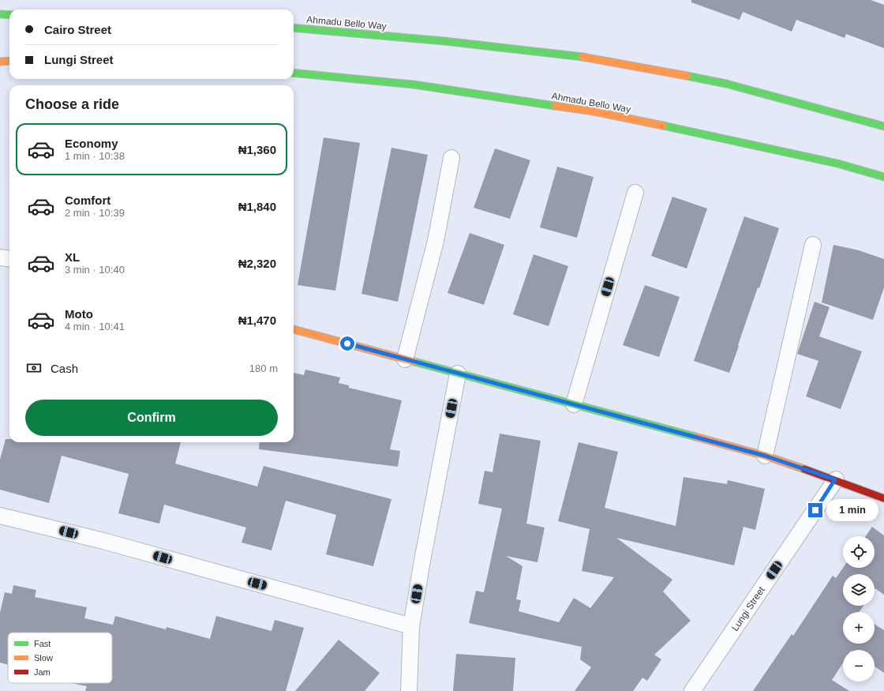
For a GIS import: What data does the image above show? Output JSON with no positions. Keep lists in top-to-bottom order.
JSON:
{
  "streets": {
    "main road": ["Ahmadu Bello Way"],
    "street": ["Lungi Street"]
  },
  "legend": ["Fast", "Slow", "Jam"],
  "page": {
    "banner": ["Cairo Street", "Lungi Street"],
    "heading": "Choose a ride",
    "list": [
      {
        "name": "Economy",
        "note": "1 min · 10:38",
        "value": "₦1,360"
      },
      {
        "name": "Comfort",
        "note": "2 min · 10:39",
        "value": "₦1,840"
      },
      {
        "name": "XL",
        "note": "3 min · 10:40",
        "value": "₦2,320"
      },
      {
        "name": "Moto",
        "note": "4 min · 10:41",
        "value": "₦1,470"
      }
    ],
    "pay": ["Cash", "180 m"],
    "buttons": "Confirm",
    "bubble": "1 min",
    "map_buttons": ["+", "−"]
  }
}
